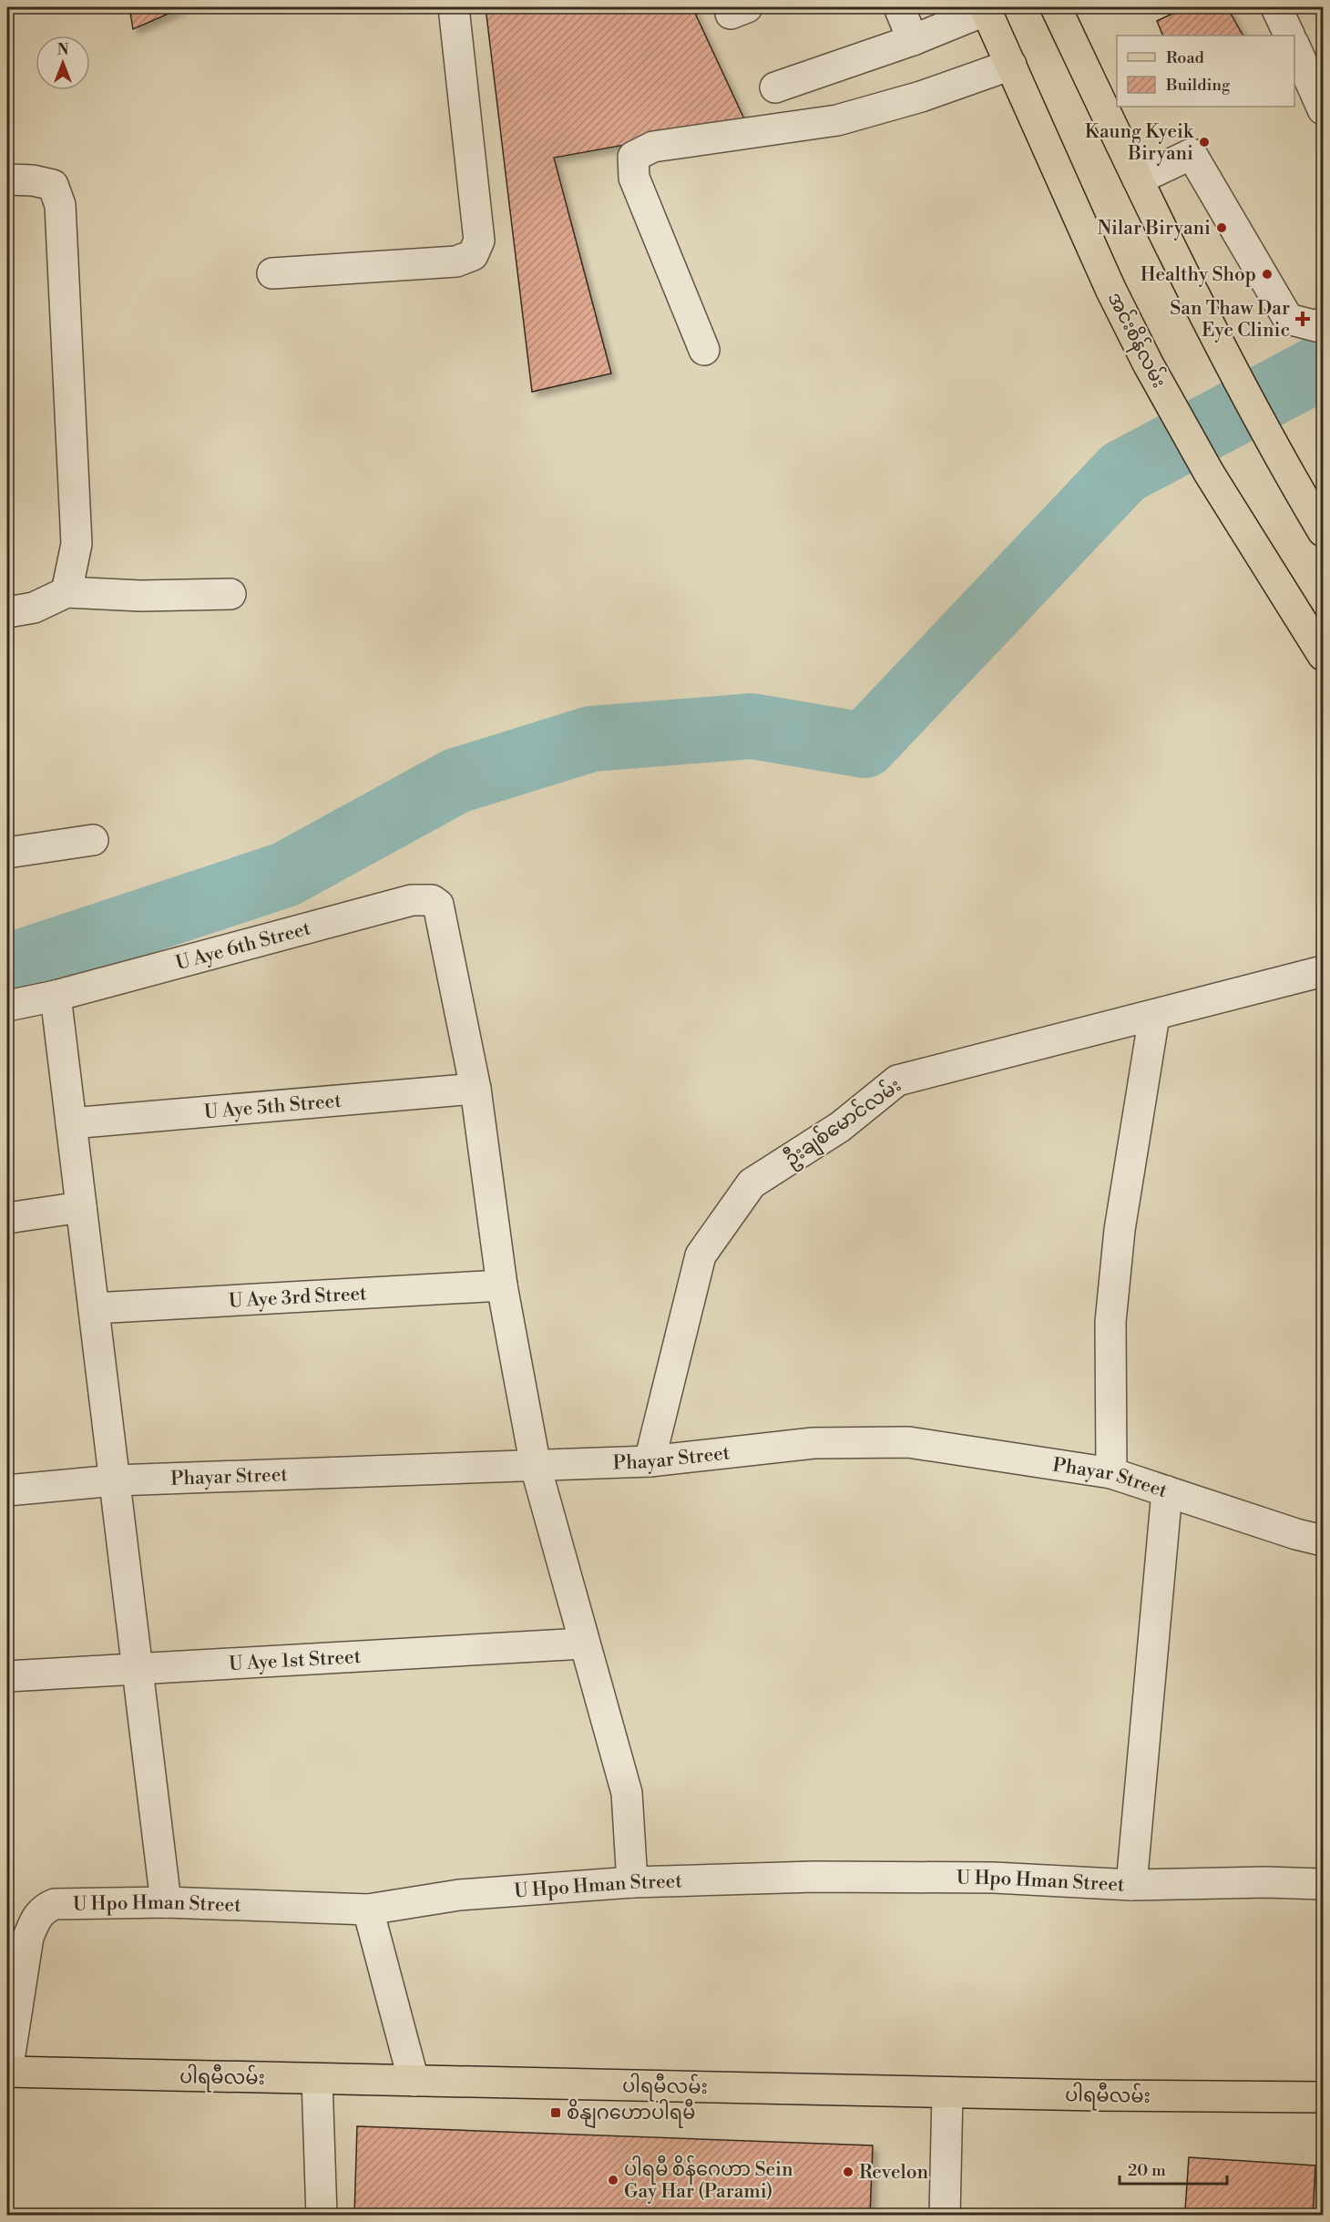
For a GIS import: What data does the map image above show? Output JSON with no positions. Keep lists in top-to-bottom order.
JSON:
{
  "streets": {
    "main road": ["အင်းစိန်လမ်း", "ပါရမီလမ်း"],
    "street": [
      "U Aye 6th Street",
      "U Aye 5th Street",
      "ဦးချစ်မောင်လမ်း",
      "U Aye 3rd Street",
      "Phayar Street",
      "U Aye 1st Street",
      "U Hpo Hman Street"
    ]
  },
  "crossings": [
    ["U Aye 6th Street", "U Aye 5th Street"],
    ["ဦးချစ်မောင်လမ်း", "Phayar Street"],
    ["U Hpo Hman Street", "ပါရမီလမ်း"]
  ],
  "places": {
    "other": [
      "Kaung Kyeik Biryani",
      "Nilar Biryani",
      "Healthy Shop",
      "Revelon",
      "ပါရမီ စိန်ဂေဟာ Sein Gay Har (Parami)"
    ],
    "health": ["San Thaw Dar Eye Clinic"],
    "transit": ["စိနျဂဟောပါရမီ"]
  },
  "legend": ["Road", "Building"],
  "scale_bar": "20 m",
  "north": "top"
}
